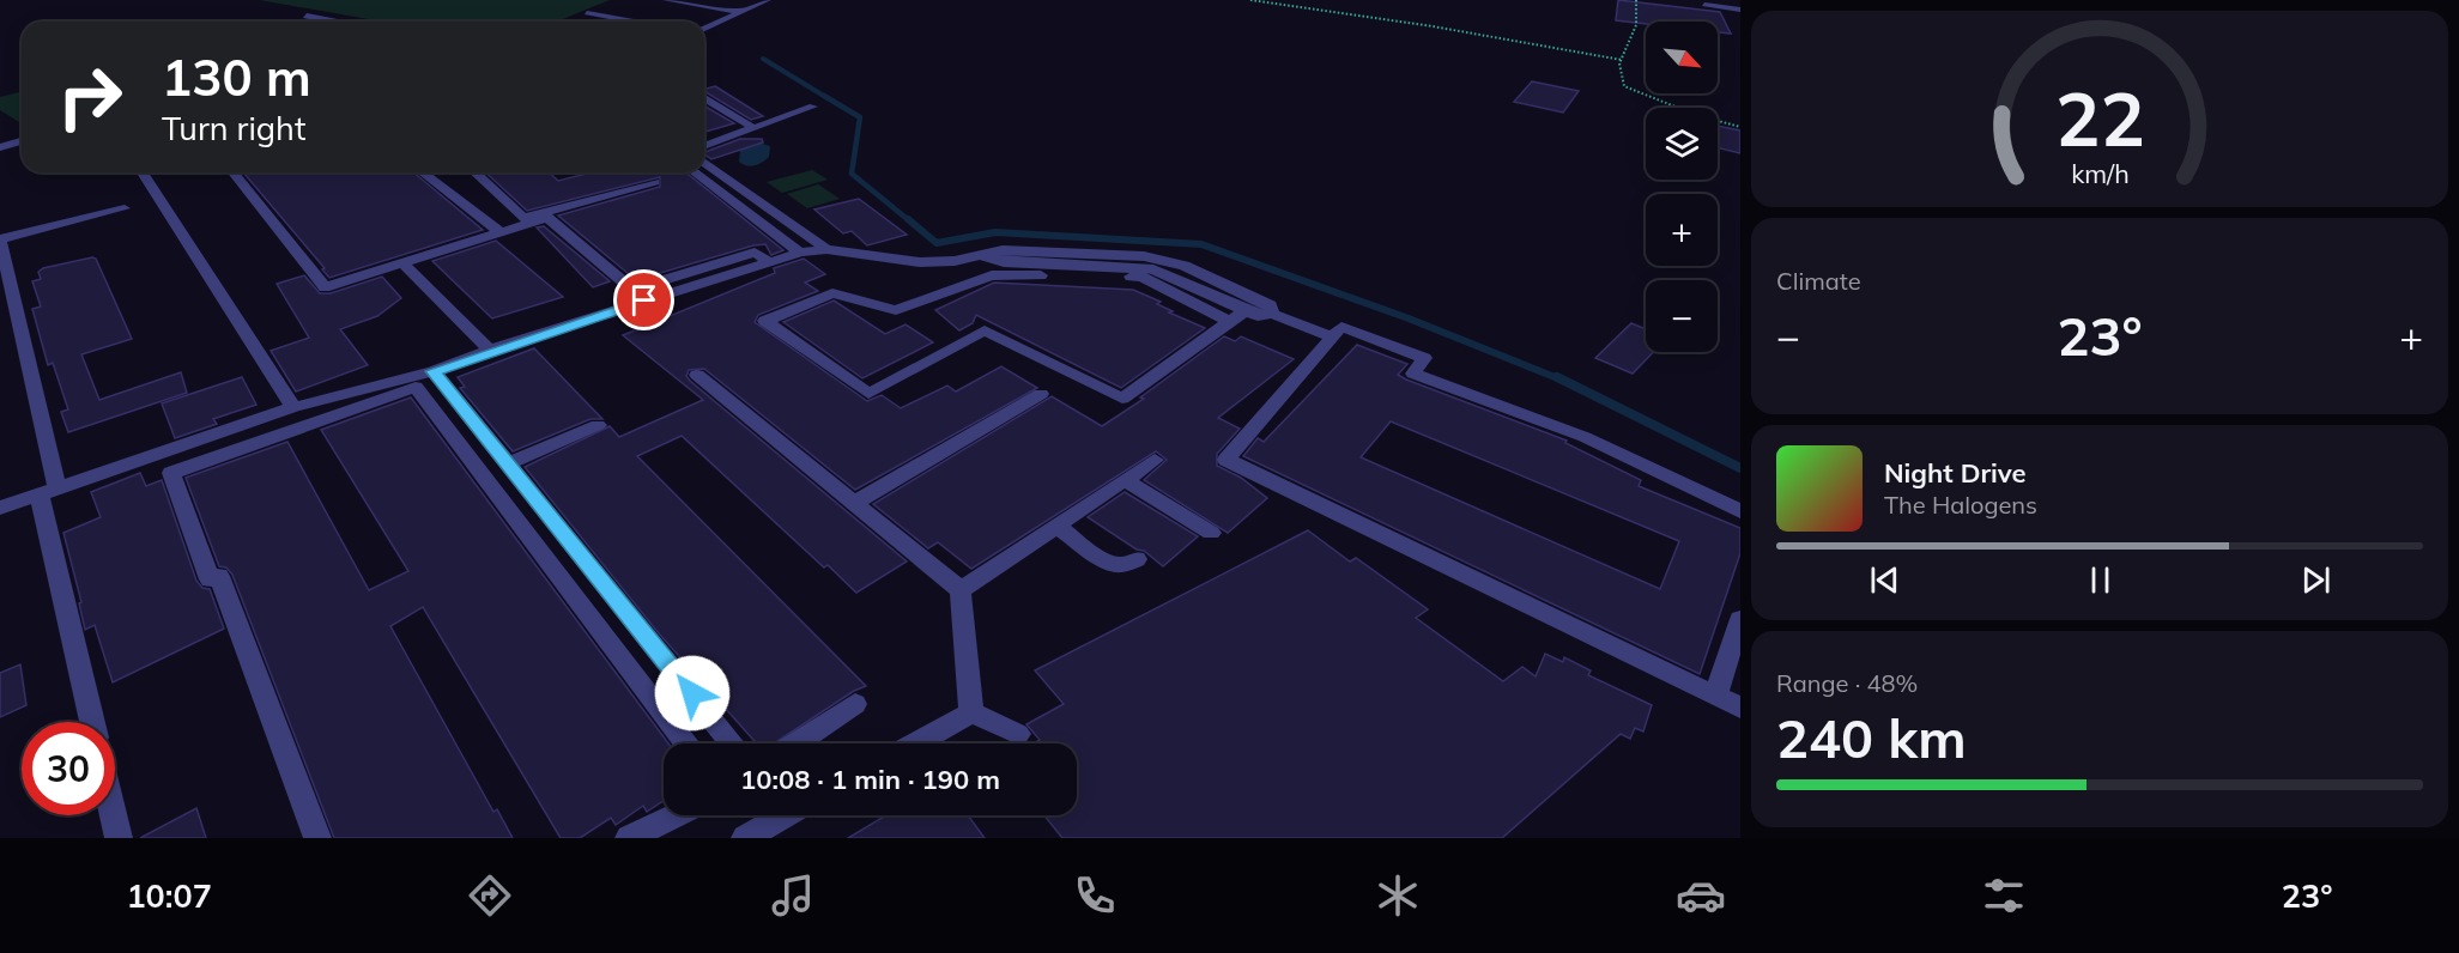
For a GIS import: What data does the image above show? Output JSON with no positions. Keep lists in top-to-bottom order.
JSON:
{
  "north": "bottom right",
  "page": {
    "map_buttons": ["+", "−"],
    "turn": ["130 m", "Turn right"],
    "tile": [
      "Climate",
      ["Range · 48%", "240 km"]
    ],
    "heat": ["−", "23°", "+"],
    "song": ["Night Drive", "The Halogens"],
    "limit": "30",
    "trip": "10:08 · 1 min · 190 m",
    "tabs": ["10:07", "23°"],
    "gauge": ["22", "km/h"]
  }
}
